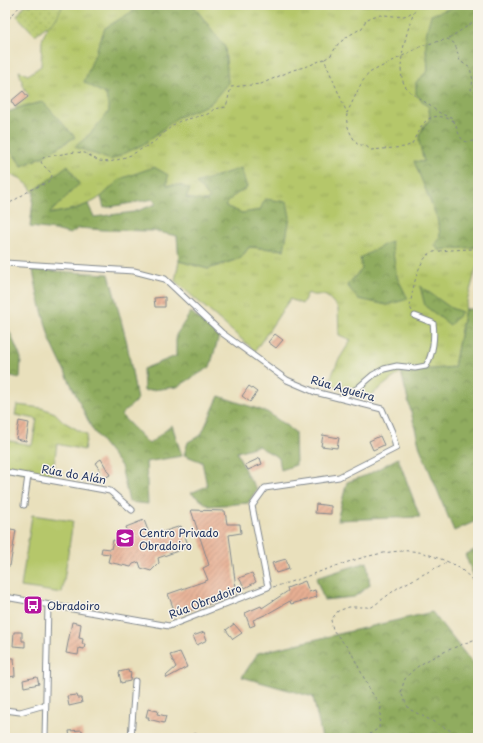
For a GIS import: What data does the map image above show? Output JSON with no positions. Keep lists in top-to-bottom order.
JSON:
{
  "streets": {
    "street": ["Rúa Agueira", "Rúa do Alán", "Rúa Obradoiro"]
  },
  "crossings": [
    ["Rúa Agueira", "Rúa Obradoiro"]
  ],
  "places": {
    "school or university": ["Centro Privado Obradoiro"],
    "bus stop": ["Obradoiro"]
  }
}
